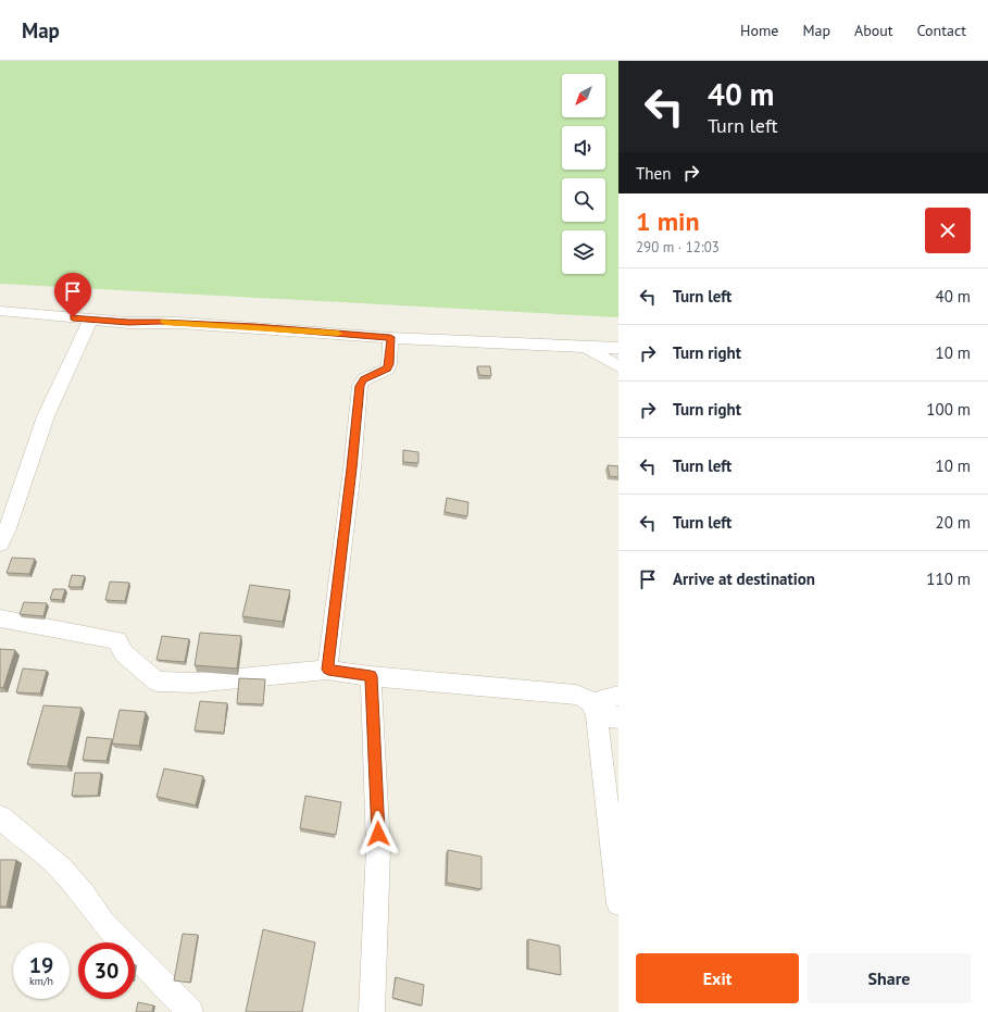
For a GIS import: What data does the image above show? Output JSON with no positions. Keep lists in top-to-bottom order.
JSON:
{
  "north": "bottom left",
  "page": {
    "header": "Map",
    "nav": [
      "Home",
      "Map",
      "About",
      "Contact"
    ],
    "turn": ["40 m", "Turn left"],
    "then": "Then",
    "heading": ["1 min", "290 m · 12:03"],
    "list": [
      {
        "name": "Turn left",
        "value": "40 m"
      },
      {
        "name": "Turn right",
        "value": "10 m"
      },
      {
        "name": "Turn right",
        "value": "100 m"
      },
      {
        "name": "Turn left",
        "value": "10 m"
      },
      {
        "name": "Turn left",
        "value": "20 m"
      },
      {
        "name": "Arrive at destination",
        "value": "110 m"
      }
    ],
    "speed": "19 km/h",
    "limit": "30",
    "buttons": ["Exit", "Share"]
  }
}
